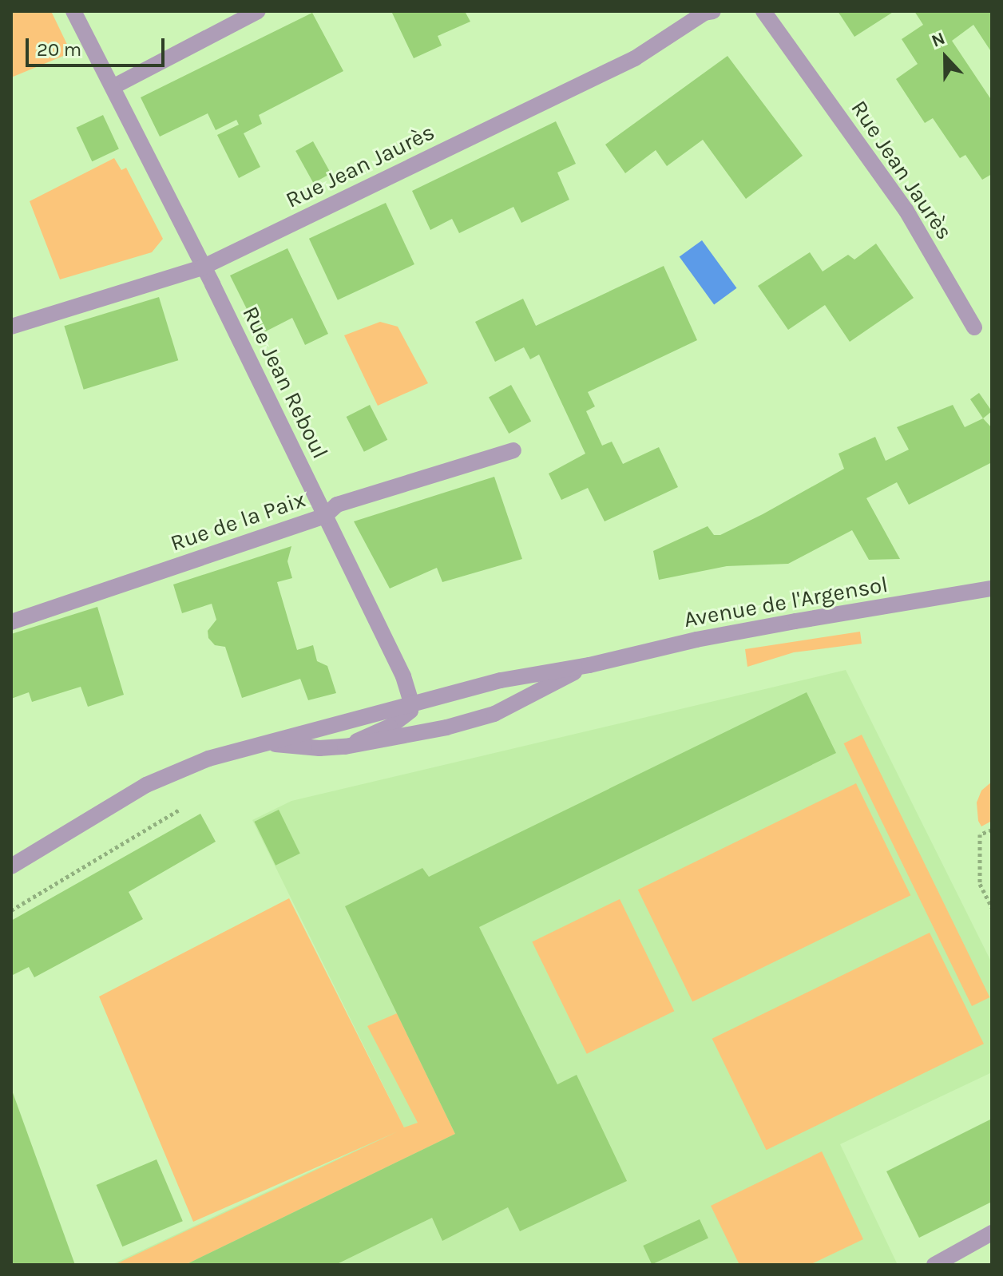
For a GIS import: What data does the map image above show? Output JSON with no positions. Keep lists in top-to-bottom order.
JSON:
{
  "streets": {
    "street": [
      "Rue Jean Jaurès",
      "Rue Jean Reboul",
      "Rue de la Paix",
      "Avenue de l'Argensol"
    ]
  },
  "crossings": [
    ["Rue Jean Jaurès", "Rue Jean Reboul"],
    ["Rue Jean Reboul", "Rue de la Paix"],
    ["Rue Jean Reboul", "Avenue de l'Argensol"]
  ],
  "scale_bar": "20 m",
  "north": "top"
}
